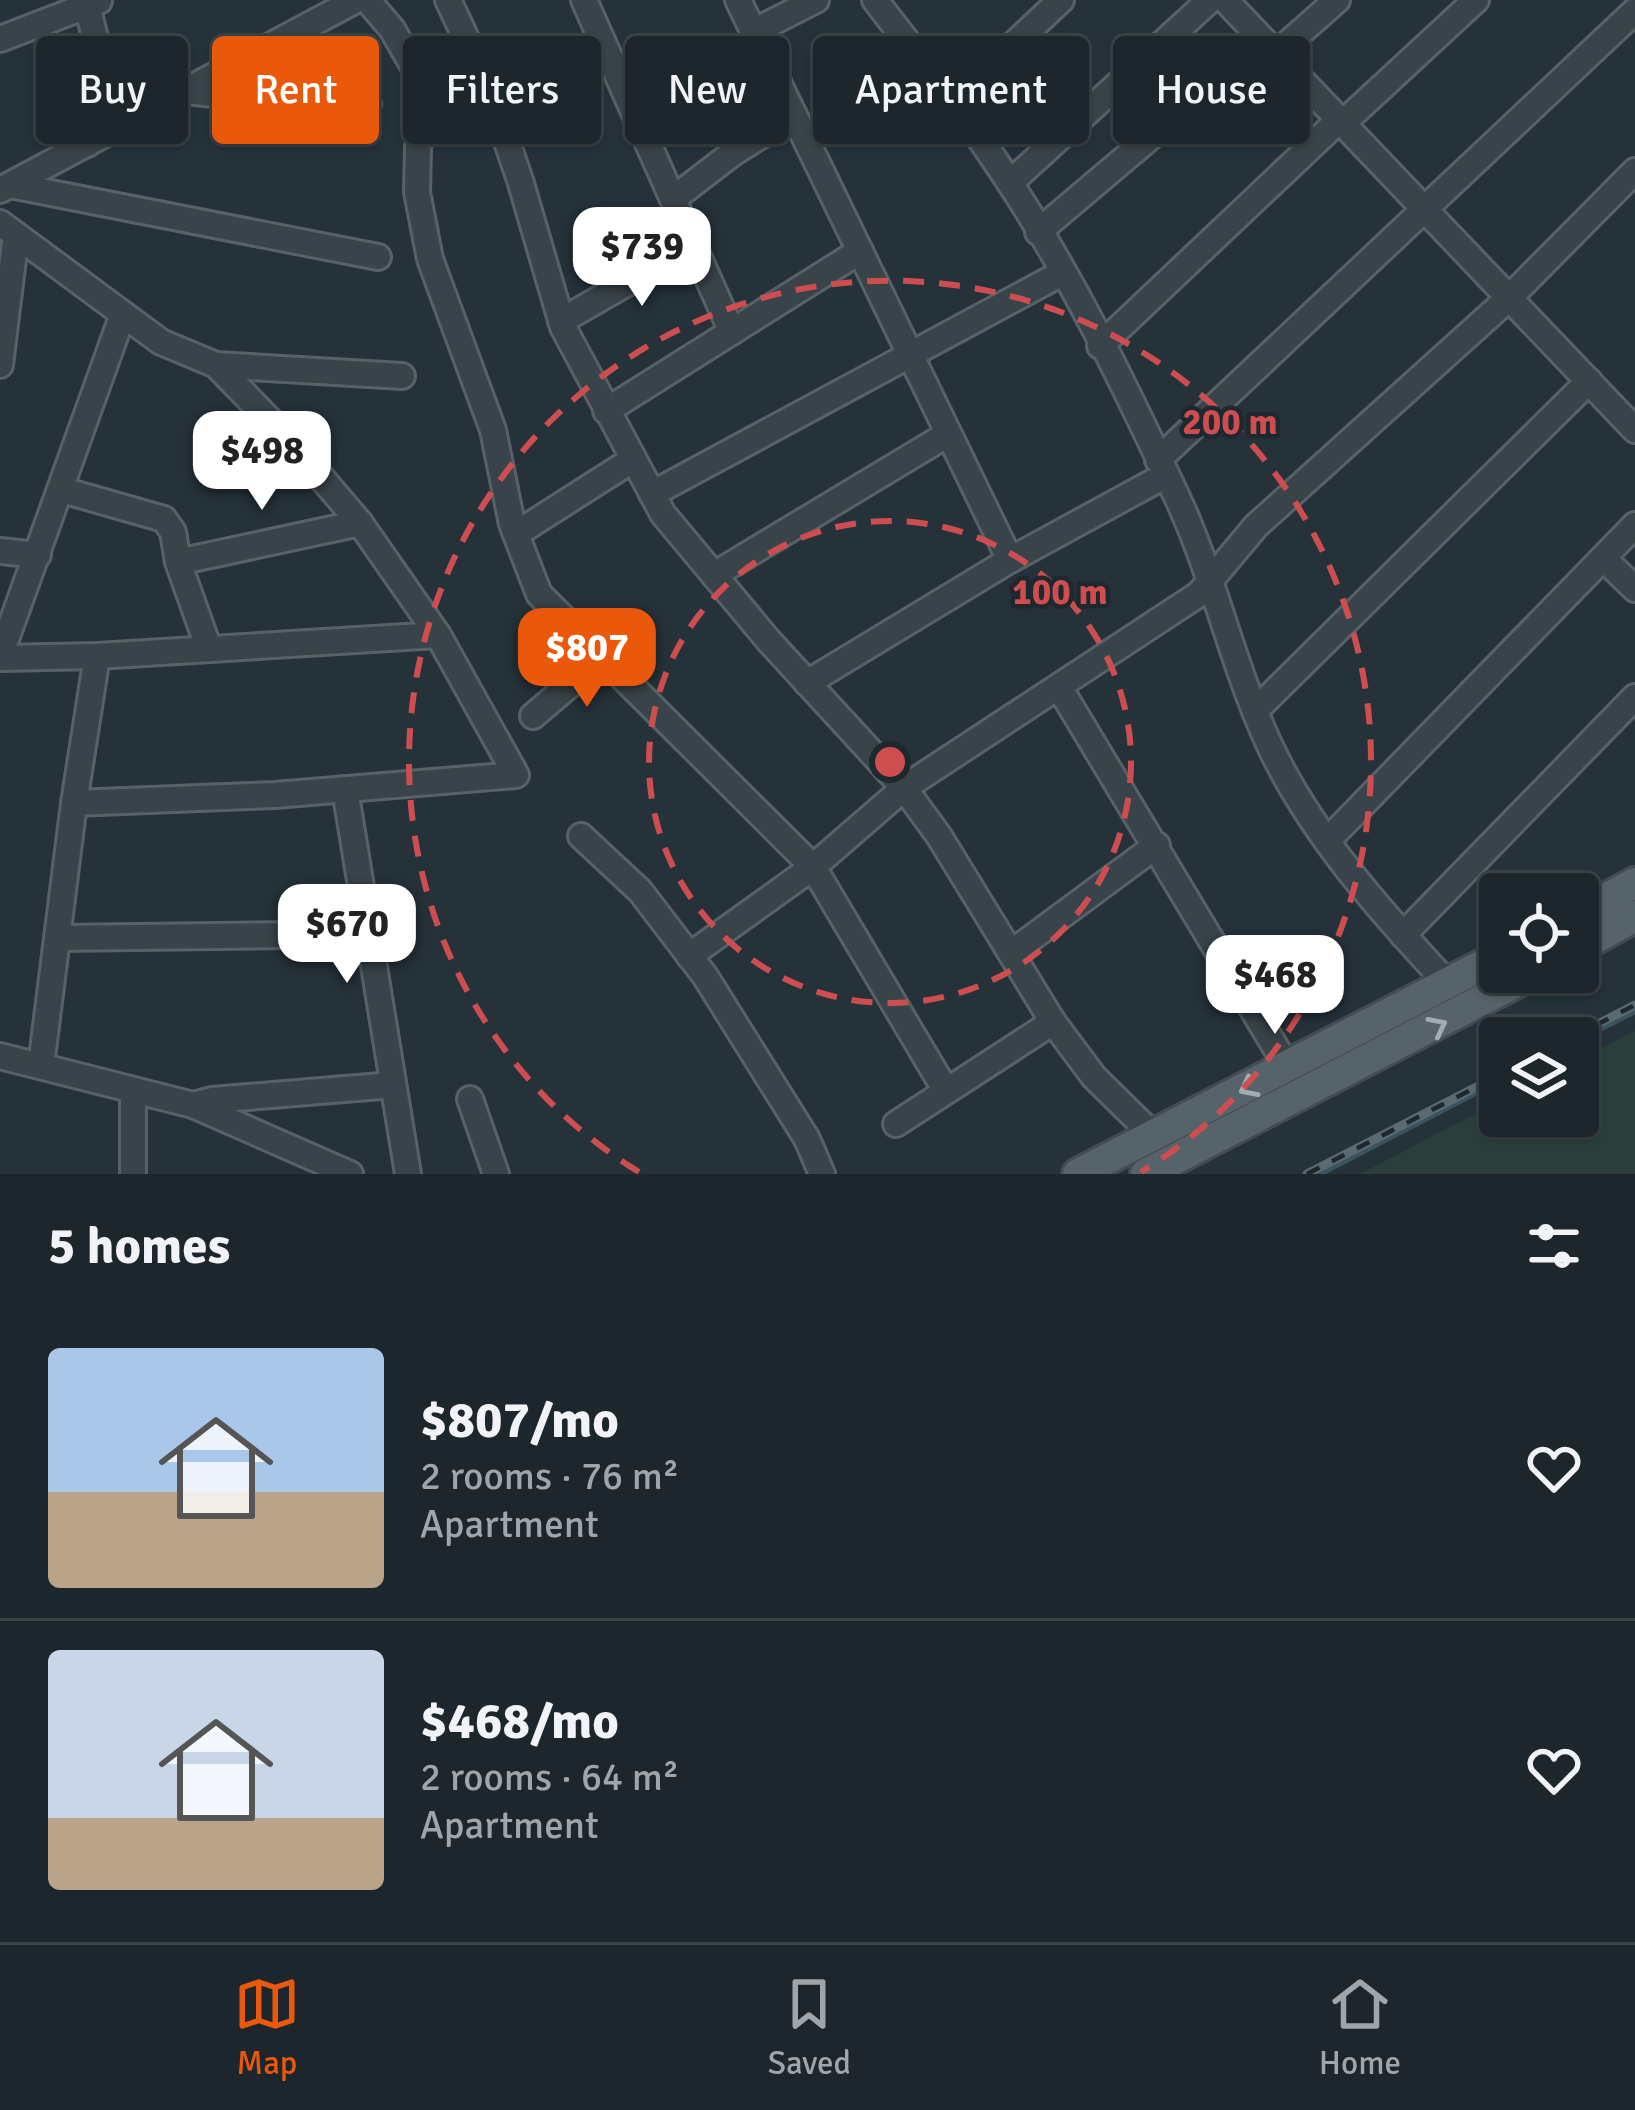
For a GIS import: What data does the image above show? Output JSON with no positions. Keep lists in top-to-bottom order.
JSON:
{
  "page": {
    "chip": [
      "Buy",
      "Rent",
      "Filters",
      "New",
      "Apartment",
      "House"
    ],
    "price": [
      "$739",
      "$498",
      "$807",
      "$670",
      "$468"
    ],
    "heading": "5 homes",
    "list": [
      {
        "name": "$807/mo",
        "note": "2 rooms · 76 m² · Apartment"
      },
      {
        "name": "$468/mo",
        "note": "2 rooms · 64 m² · Apartment"
      }
    ],
    "tabs": ["Map", "Saved", "Home"]
  },
  "rings": ["200 m", "100 m"]
}
